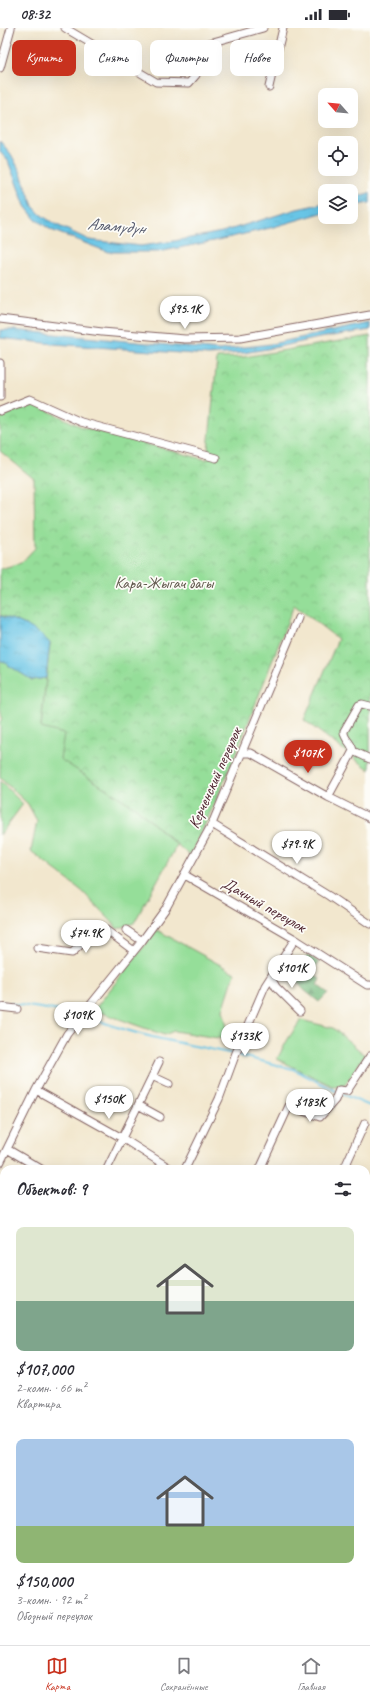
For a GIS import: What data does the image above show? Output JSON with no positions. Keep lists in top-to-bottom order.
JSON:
{
  "streets": {
    "street": ["Керченский переулок", "Дачный переулок"]
  },
  "crossings": [
    ["Керченский переулок", "Дачный переулок"]
  ],
  "water": ["Аламүдүн"],
  "parks": ["Кара-Жыгач багы"],
  "north": "top left",
  "page": {
    "status": "08:32",
    "chip": [
      "Купить",
      "Снять",
      "Фильтры",
      "Новое"
    ],
    "price": [
      "$95.1K",
      "$107K",
      "$79.9K",
      "$74.9K",
      "$101K",
      "$109K",
      "$133K",
      "$150K",
      "$183K"
    ],
    "heading": "Объектов: 9",
    "list": [
      {
        "name": "$107,000",
        "note": "2-комн. · 66 m² · Квартира"
      },
      {
        "name": "$150,000",
        "note": "3-комн. · 92 m² · Обозный переулок"
      }
    ],
    "tabs": ["Карта", "Сохранённые", "Главная"]
  }
}
